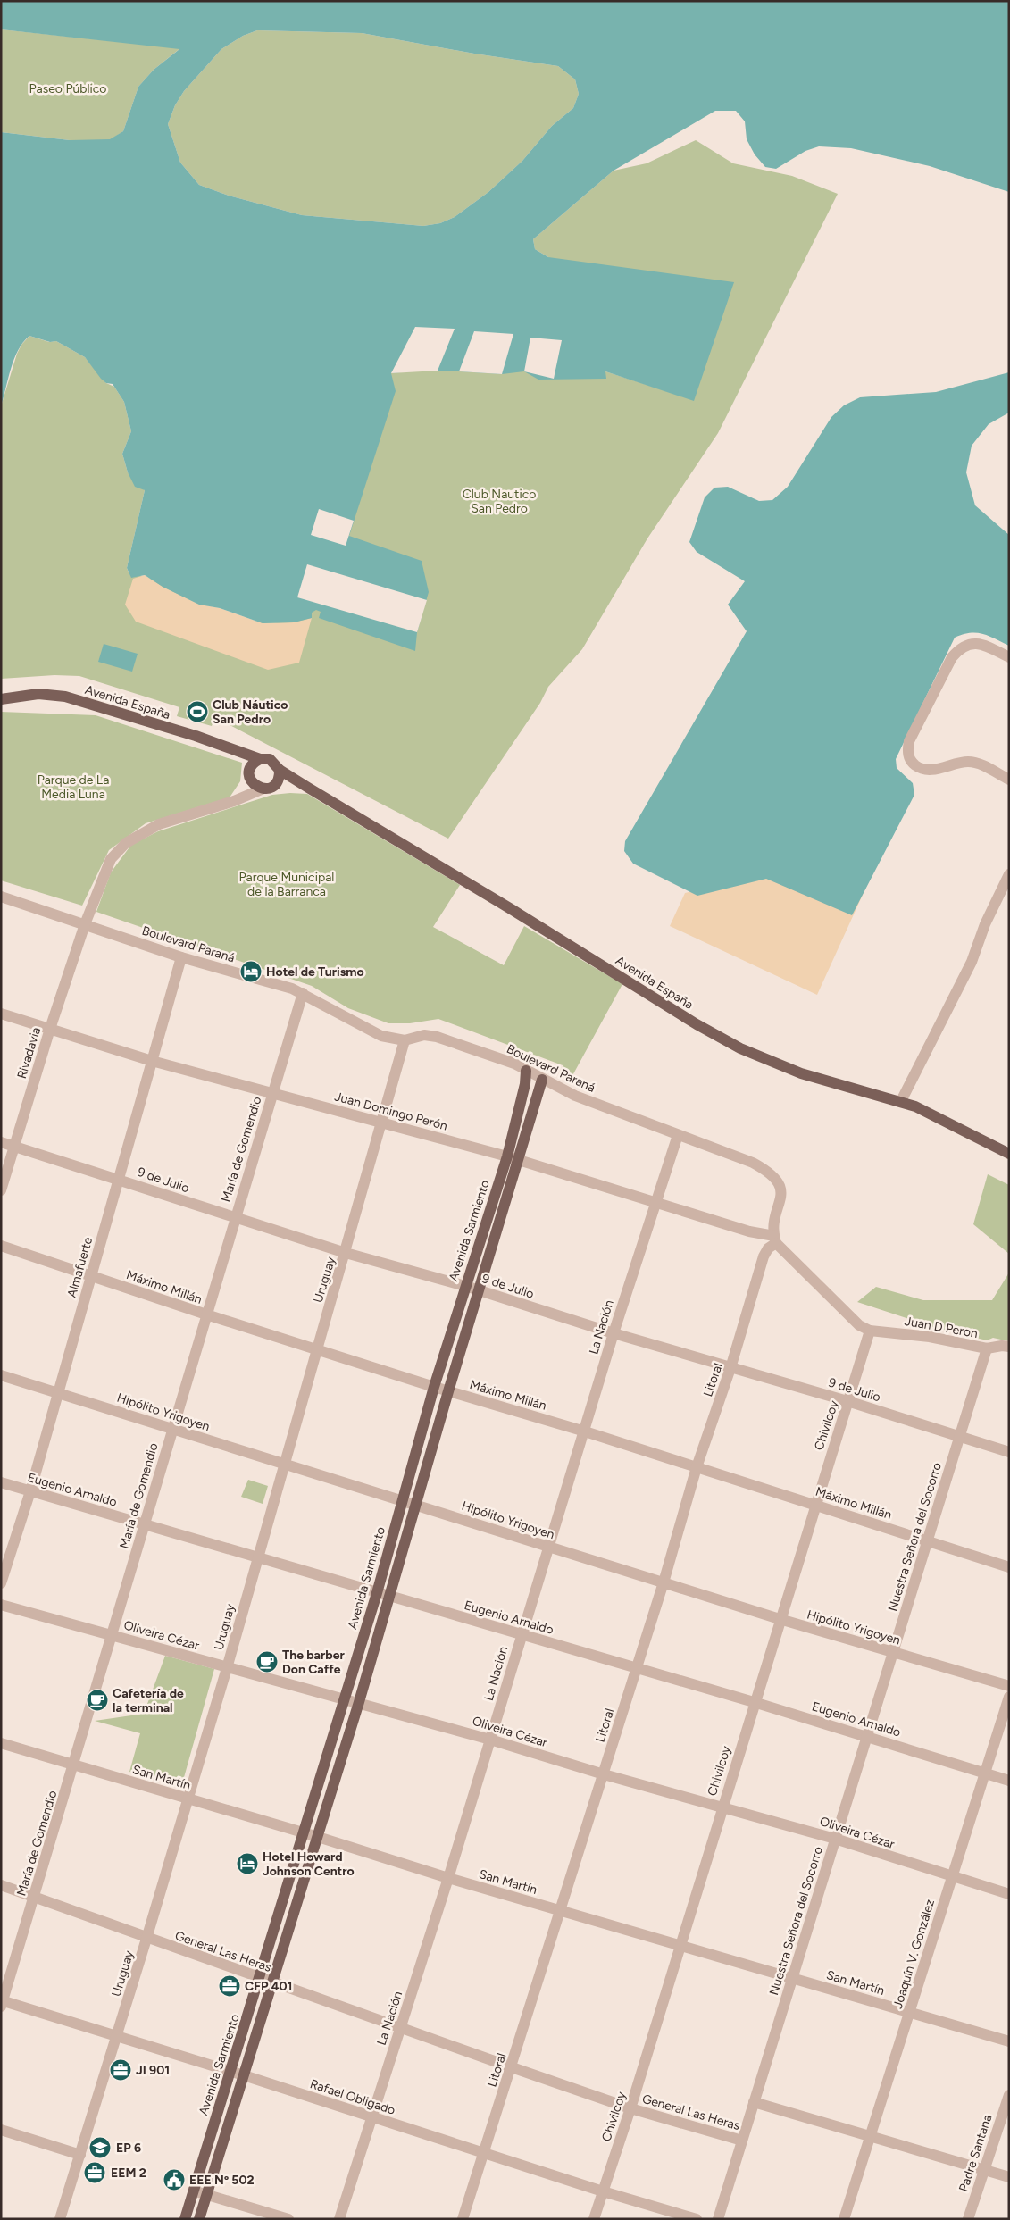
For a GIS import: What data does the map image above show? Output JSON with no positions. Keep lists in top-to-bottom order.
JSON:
{
  "streets": {
    "main road": ["Avenida España", "Avenida Sarmiento"],
    "street": [
      "Boulevard Paraná",
      "Rivadavia",
      "Juan Domingo Perón",
      "María de Gomendio",
      "9 de Julio",
      "Almafuerte",
      "Uruguay",
      "Máximo Millán",
      "La Nación",
      "Juan D Peron",
      "Litoral",
      "Hipólito Yrigoyen",
      "Chivilcoy",
      "Eugenio Arnaldo",
      "Nuestra Señora del Socorro",
      "Oliveira Cézar",
      "San Martín",
      "General Las Heras",
      "Joaquín V. González",
      "Rafael Obligado",
      "Padre Santana"
    ]
  },
  "crossings": [
    ["Boulevard Paraná", "Rivadavia"],
    ["Boulevard Paraná", "Juan Domingo Perón"],
    ["Boulevard Paraná", "María de Gomendio"],
    ["Boulevard Paraná", "Avenida Sarmiento"],
    ["Boulevard Paraná", "Almafuerte"],
    ["Boulevard Paraná", "Uruguay"],
    ["Boulevard Paraná", "La Nación"],
    ["Boulevard Paraná", "Litoral"],
    ["Rivadavia", "Juan Domingo Perón"],
    ["Rivadavia", "9 de Julio"],
    ["Juan Domingo Perón", "María de Gomendio"],
    ["Juan Domingo Perón", "Avenida Sarmiento"],
    ["Juan Domingo Perón", "Almafuerte"],
    ["Juan Domingo Perón", "Uruguay"],
    ["Juan Domingo Perón", "La Nación"],
    ["Juan Domingo Perón", "Litoral"],
    ["María de Gomendio", "9 de Julio"],
    ["María de Gomendio", "Máximo Millán"],
    ["María de Gomendio", "Hipólito Yrigoyen"],
    ["María de Gomendio", "Eugenio Arnaldo"],
    ["María de Gomendio", "Oliveira Cézar"],
    ["María de Gomendio", "San Martín"],
    ["María de Gomendio", "General Las Heras"],
    ["María de Gomendio", "Rafael Obligado"],
    ["9 de Julio", "Avenida Sarmiento"],
    ["9 de Julio", "Almafuerte"],
    ["9 de Julio", "Uruguay"],
    ["9 de Julio", "La Nación"],
    ["9 de Julio", "Litoral"],
    ["9 de Julio", "Chivilcoy"],
    ["9 de Julio", "Nuestra Señora del Socorro"],
    ["Avenida Sarmiento", "Máximo Millán"],
    ["Avenida Sarmiento", "Hipólito Yrigoyen"],
    ["Avenida Sarmiento", "Eugenio Arnaldo"],
    ["Avenida Sarmiento", "Oliveira Cézar"],
    ["Avenida Sarmiento", "San Martín"],
    ["Avenida Sarmiento", "General Las Heras"],
    ["Avenida Sarmiento", "Rafael Obligado"],
    ["Almafuerte", "Máximo Millán"],
    ["Almafuerte", "Hipólito Yrigoyen"],
    ["Almafuerte", "Eugenio Arnaldo"],
    ["Uruguay", "Máximo Millán"],
    ["Uruguay", "Hipólito Yrigoyen"],
    ["Uruguay", "Eugenio Arnaldo"],
    ["Uruguay", "Oliveira Cézar"],
    ["Uruguay", "San Martín"],
    ["Uruguay", "General Las Heras"],
    ["Uruguay", "Rafael Obligado"],
    ["Máximo Millán", "La Nación"],
    ["Máximo Millán", "Litoral"],
    ["Máximo Millán", "Chivilcoy"],
    ["Máximo Millán", "Nuestra Señora del Socorro"],
    ["La Nación", "Hipólito Yrigoyen"],
    ["La Nación", "Eugenio Arnaldo"],
    ["La Nación", "Oliveira Cézar"],
    ["La Nación", "San Martín"],
    ["La Nación", "General Las Heras"],
    ["La Nación", "Rafael Obligado"],
    ["Juan D Peron", "Chivilcoy"],
    ["Juan D Peron", "Nuestra Señora del Socorro"],
    ["Litoral", "Hipólito Yrigoyen"],
    ["Litoral", "Eugenio Arnaldo"],
    ["Litoral", "Oliveira Cézar"],
    ["Litoral", "San Martín"],
    ["Litoral", "General Las Heras"],
    ["Litoral", "Rafael Obligado"],
    ["Hipólito Yrigoyen", "Chivilcoy"],
    ["Hipólito Yrigoyen", "Nuestra Señora del Socorro"],
    ["Chivilcoy", "Eugenio Arnaldo"],
    ["Chivilcoy", "Oliveira Cézar"],
    ["Chivilcoy", "San Martín"],
    ["Chivilcoy", "General Las Heras"],
    ["Chivilcoy", "Rafael Obligado"],
    ["Eugenio Arnaldo", "Nuestra Señora del Socorro"],
    ["Eugenio Arnaldo", "Joaquín V. González"],
    ["Nuestra Señora del Socorro", "Oliveira Cézar"],
    ["Nuestra Señora del Socorro", "San Martín"],
    ["Nuestra Señora del Socorro", "General Las Heras"],
    ["Oliveira Cézar", "Joaquín V. González"],
    ["San Martín", "Joaquín V. González"]
  ],
  "parks": [
    "Paseo Público",
    "Club Nautico San Pedro",
    "Parque de La Media Luna",
    "Parque Municipal de la Barranca"
  ],
  "places": {
    "sports": ["Club Náutico San Pedro"],
    "hotel": ["Hotel de Turismo", "Hotel Howard Johnson Centro"],
    "cafe": ["The barber Don Caffe", "Cafetería de la terminal"],
    "office": ["CFP 401", "JI 901", "EEM 2"],
    "school or university": ["EP 6"],
    "public building": ["EEE Nº 502"]
  }
}
